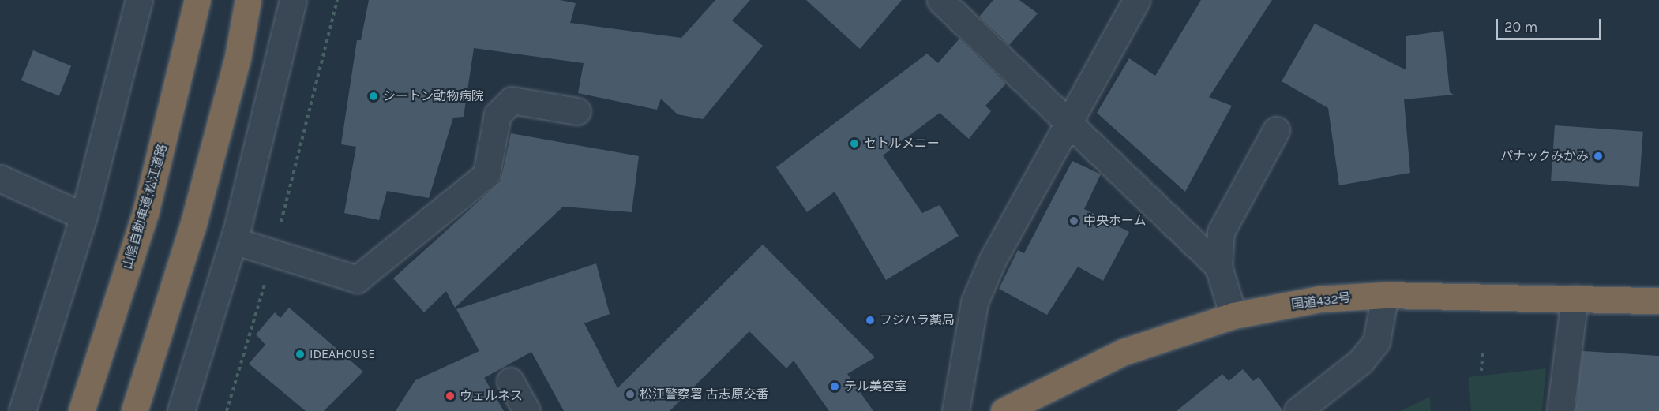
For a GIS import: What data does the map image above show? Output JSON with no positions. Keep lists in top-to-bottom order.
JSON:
{
  "streets": {
    "highway": ["山陰自動車道;松江道路", "国道432号"]
  },
  "places": [
    "シートン動物病院",
    "セトルメニー",
    "パナックみかみ",
    "中央ホーム",
    "フジハラ薬局",
    "IDEAHOUSE",
    "テル美容室",
    "松江警察署 古志原交番",
    "ウェルネス"
  ],
  "scale_bar": "20 m"
}
